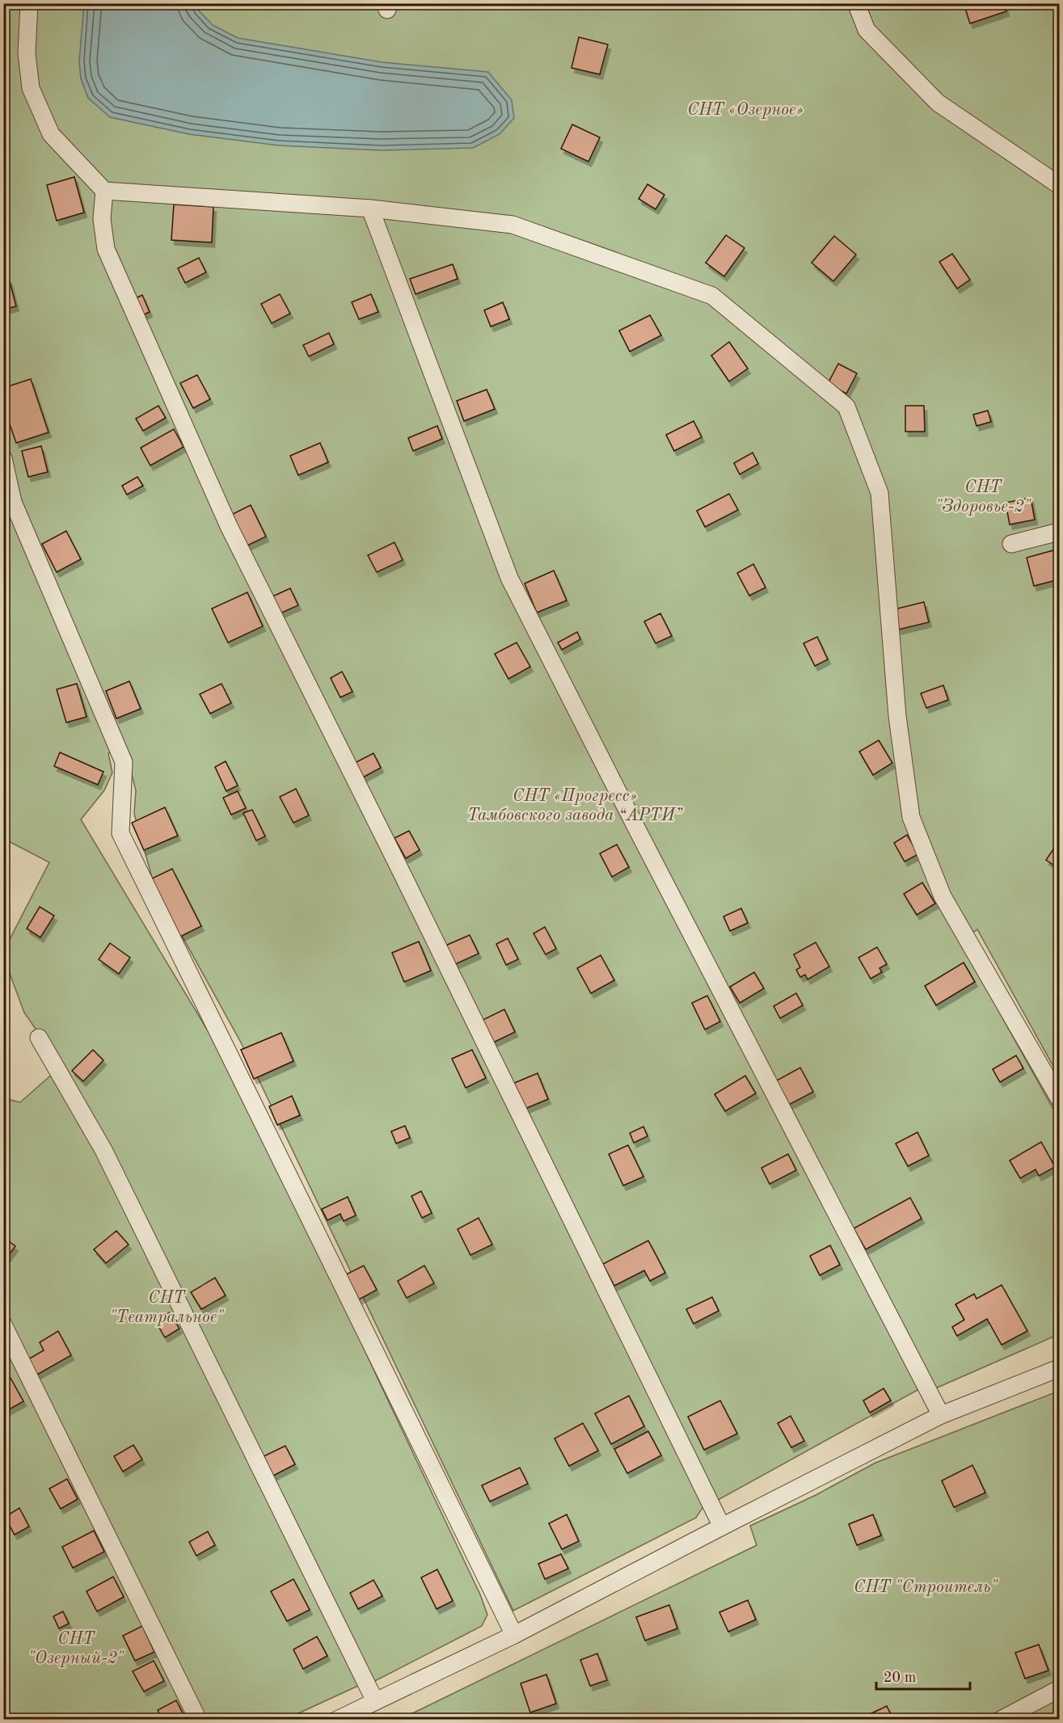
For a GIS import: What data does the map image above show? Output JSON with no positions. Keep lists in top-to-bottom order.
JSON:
{
  "parks": [
    "СНТ «Озерное»",
    "СНТ \"Здоровье-2\"",
    "СНТ «Прогресс» Тамбовского завода “АРТИ”",
    "СНТ \"Театральное\"",
    "СНТ \"Строитель\"",
    "СНТ \"Озерный-2\""
  ],
  "scale_bar": "20 m"
}
